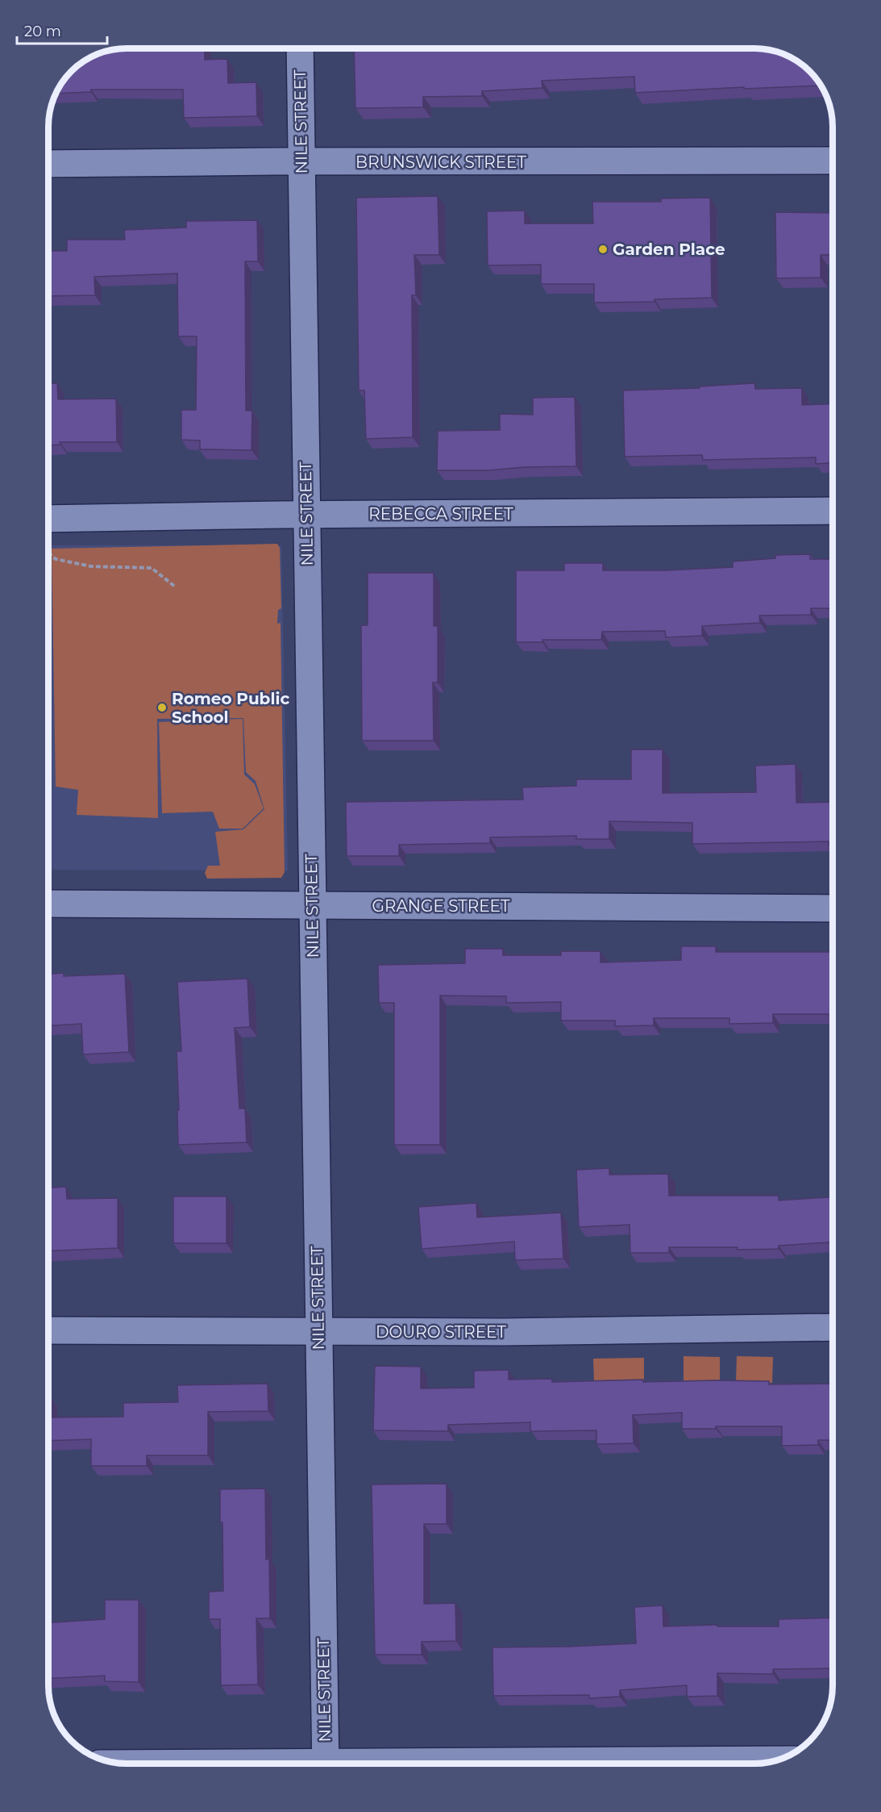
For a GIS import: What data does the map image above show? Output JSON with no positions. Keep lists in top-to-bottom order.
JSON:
{
  "streets": {
    "street": [
      "NILE STREET",
      "BRUNSWICK STREET",
      "REBECCA STREET",
      "GRANGE STREET",
      "DOURO STREET"
    ]
  },
  "crossings": [
    ["NILE STREET", "BRUNSWICK STREET"],
    ["NILE STREET", "REBECCA STREET"],
    ["NILE STREET", "GRANGE STREET"],
    ["NILE STREET", "DOURO STREET"]
  ],
  "places": ["Garden Place", "Romeo Public School"],
  "scale_bar": "20 m"
}
